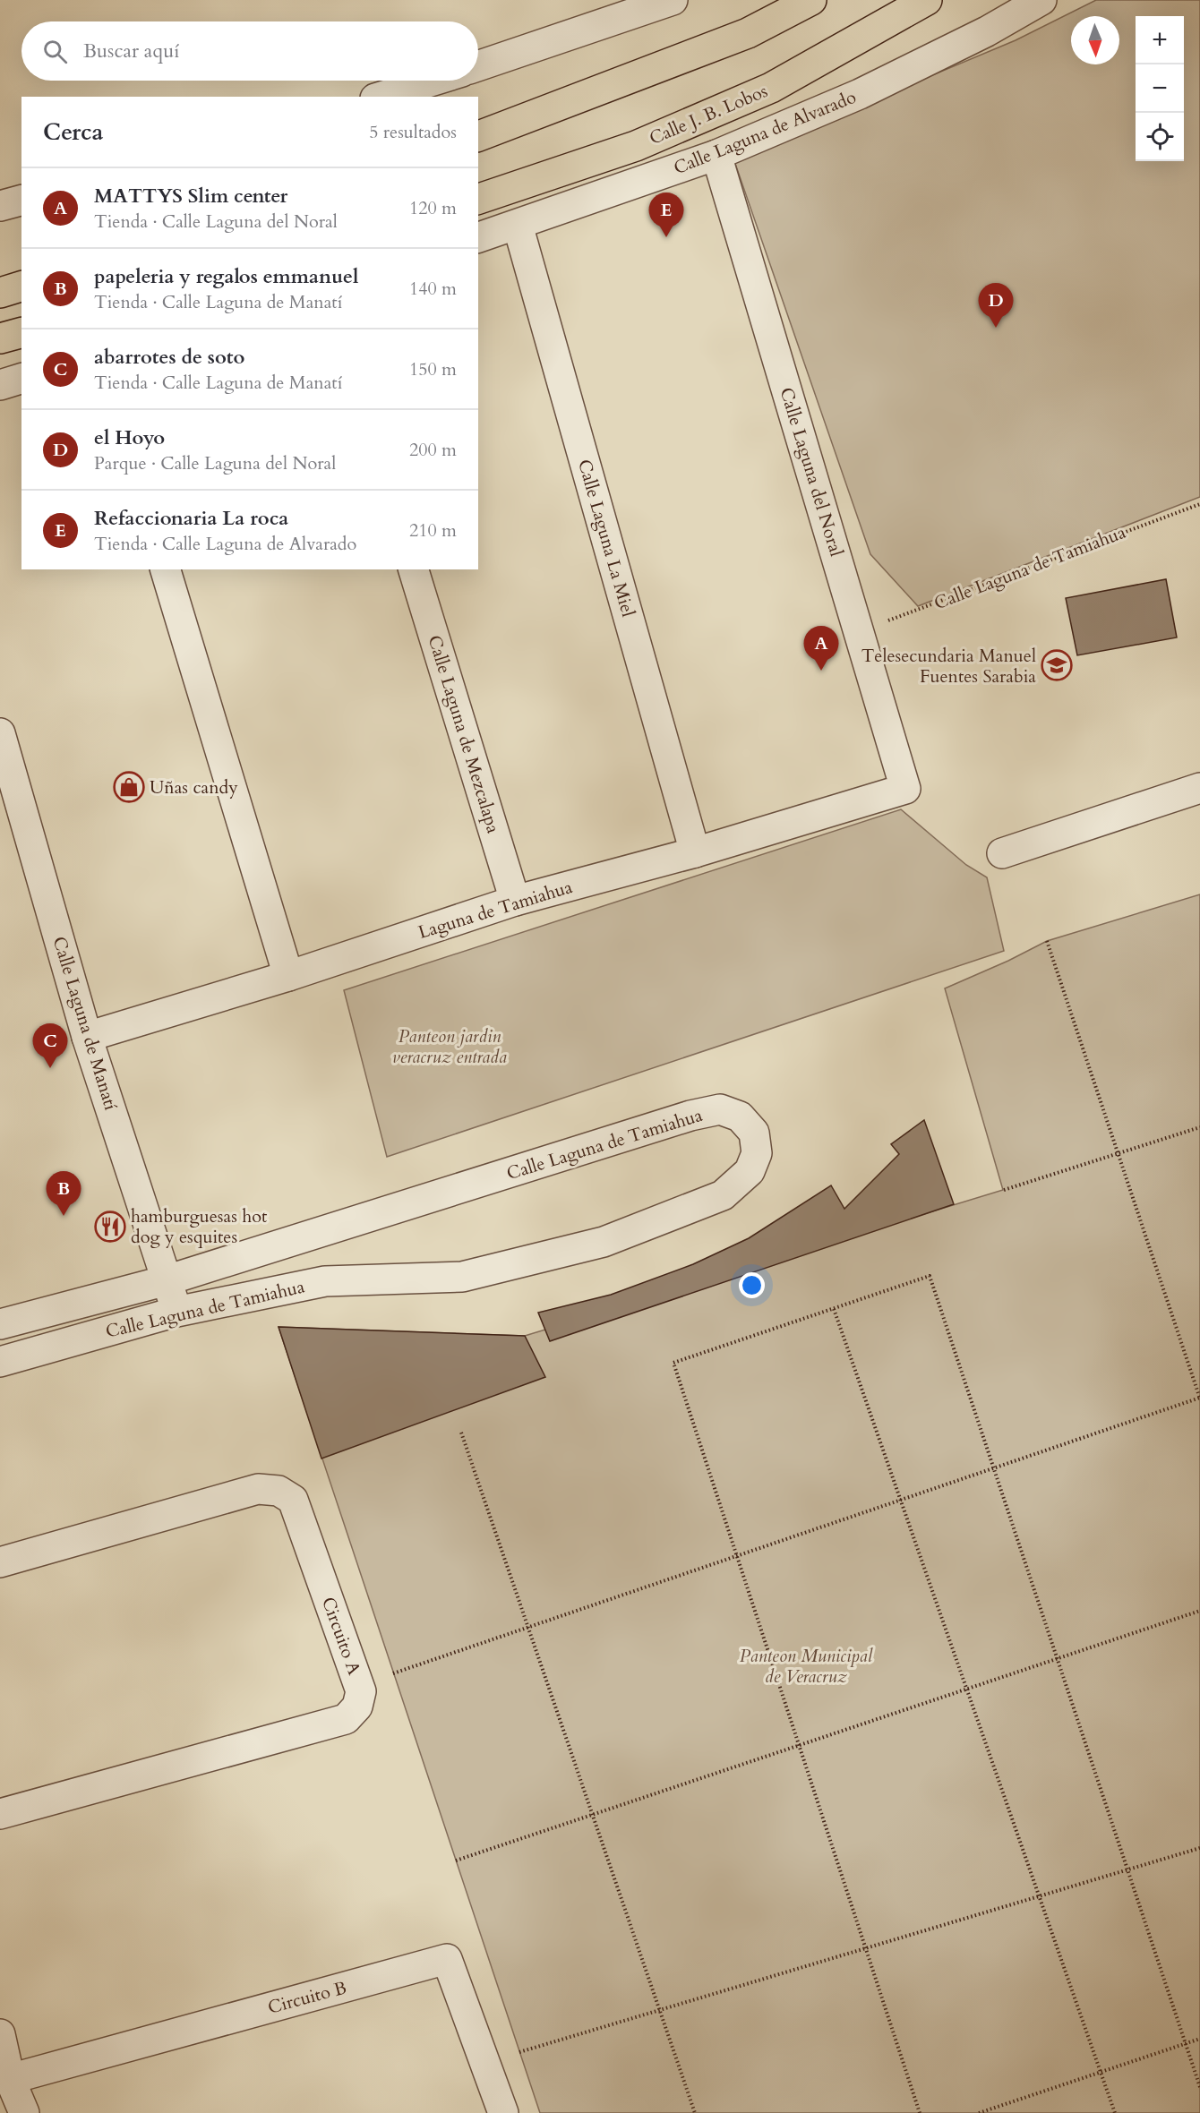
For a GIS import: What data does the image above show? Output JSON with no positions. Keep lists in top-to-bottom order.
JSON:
{
  "streets": {
    "main road": ["Calle J. B. Lobos"],
    "street": [
      "Calle Laguna de Alvarado",
      "Calle Laguna del Noral",
      "Calle Laguna La Miel",
      "Calle Laguna de Tamiahua",
      "Calle Laguna de Mezcalapa",
      "Laguna de Tamiahua",
      "Calle Laguna de Manatí",
      "Circuito A",
      "Circuito B"
    ]
  },
  "crossings": [
    ["Calle Laguna de Alvarado", "Calle Laguna del Noral"],
    ["Calle Laguna de Alvarado", "Calle Laguna La Miel"],
    ["Calle Laguna del Noral", "Calle Laguna de Tamiahua"],
    ["Calle Laguna del Noral", "Laguna de Tamiahua"],
    ["Calle Laguna La Miel", "Laguna de Tamiahua"],
    ["Calle Laguna de Tamiahua", "Calle Laguna de Manatí"],
    ["Calle Laguna de Mezcalapa", "Laguna de Tamiahua"],
    ["Laguna de Tamiahua", "Calle Laguna de Manatí"]
  ],
  "parks": ["Panteon jardin veracruz entrada", "Panteon Municipal de Veracruz"],
  "places": {
    "school or university": ["Telesecundaria Manuel Fuentes Sarabia"],
    "shop": ["Uñas candy"],
    "restaurant": ["hamburguesas hot dog y esquites"]
  },
  "north": "bottom",
  "page": {
    "map_buttons": ["+", "−"],
    "search": "Buscar aquí",
    "heading": ["Cerca", "5 resultados"],
    "list": [
      {
        "mark": "A",
        "name": "MATTYS Slim center",
        "note": "Tienda · Calle Laguna del Noral",
        "value": "120 m"
      },
      {
        "mark": "B",
        "name": "papeleria y regalos emmanuel",
        "note": "Tienda · Calle Laguna de Manatí",
        "value": "140 m"
      },
      {
        "mark": "C",
        "name": "abarrotes de soto",
        "note": "Tienda · Calle Laguna de Manatí",
        "value": "150 m"
      },
      {
        "mark": "D",
        "name": "el Hoyo",
        "note": "Parque · Calle Laguna del Noral",
        "value": "200 m"
      },
      {
        "mark": "E",
        "name": "Refaccionaria La roca",
        "note": "Tienda · Calle Laguna de Alvarado",
        "value": "210 m"
      }
    ],
    "pins": [
      "E",
      "D",
      "A",
      "C",
      "B"
    ]
  }
}
